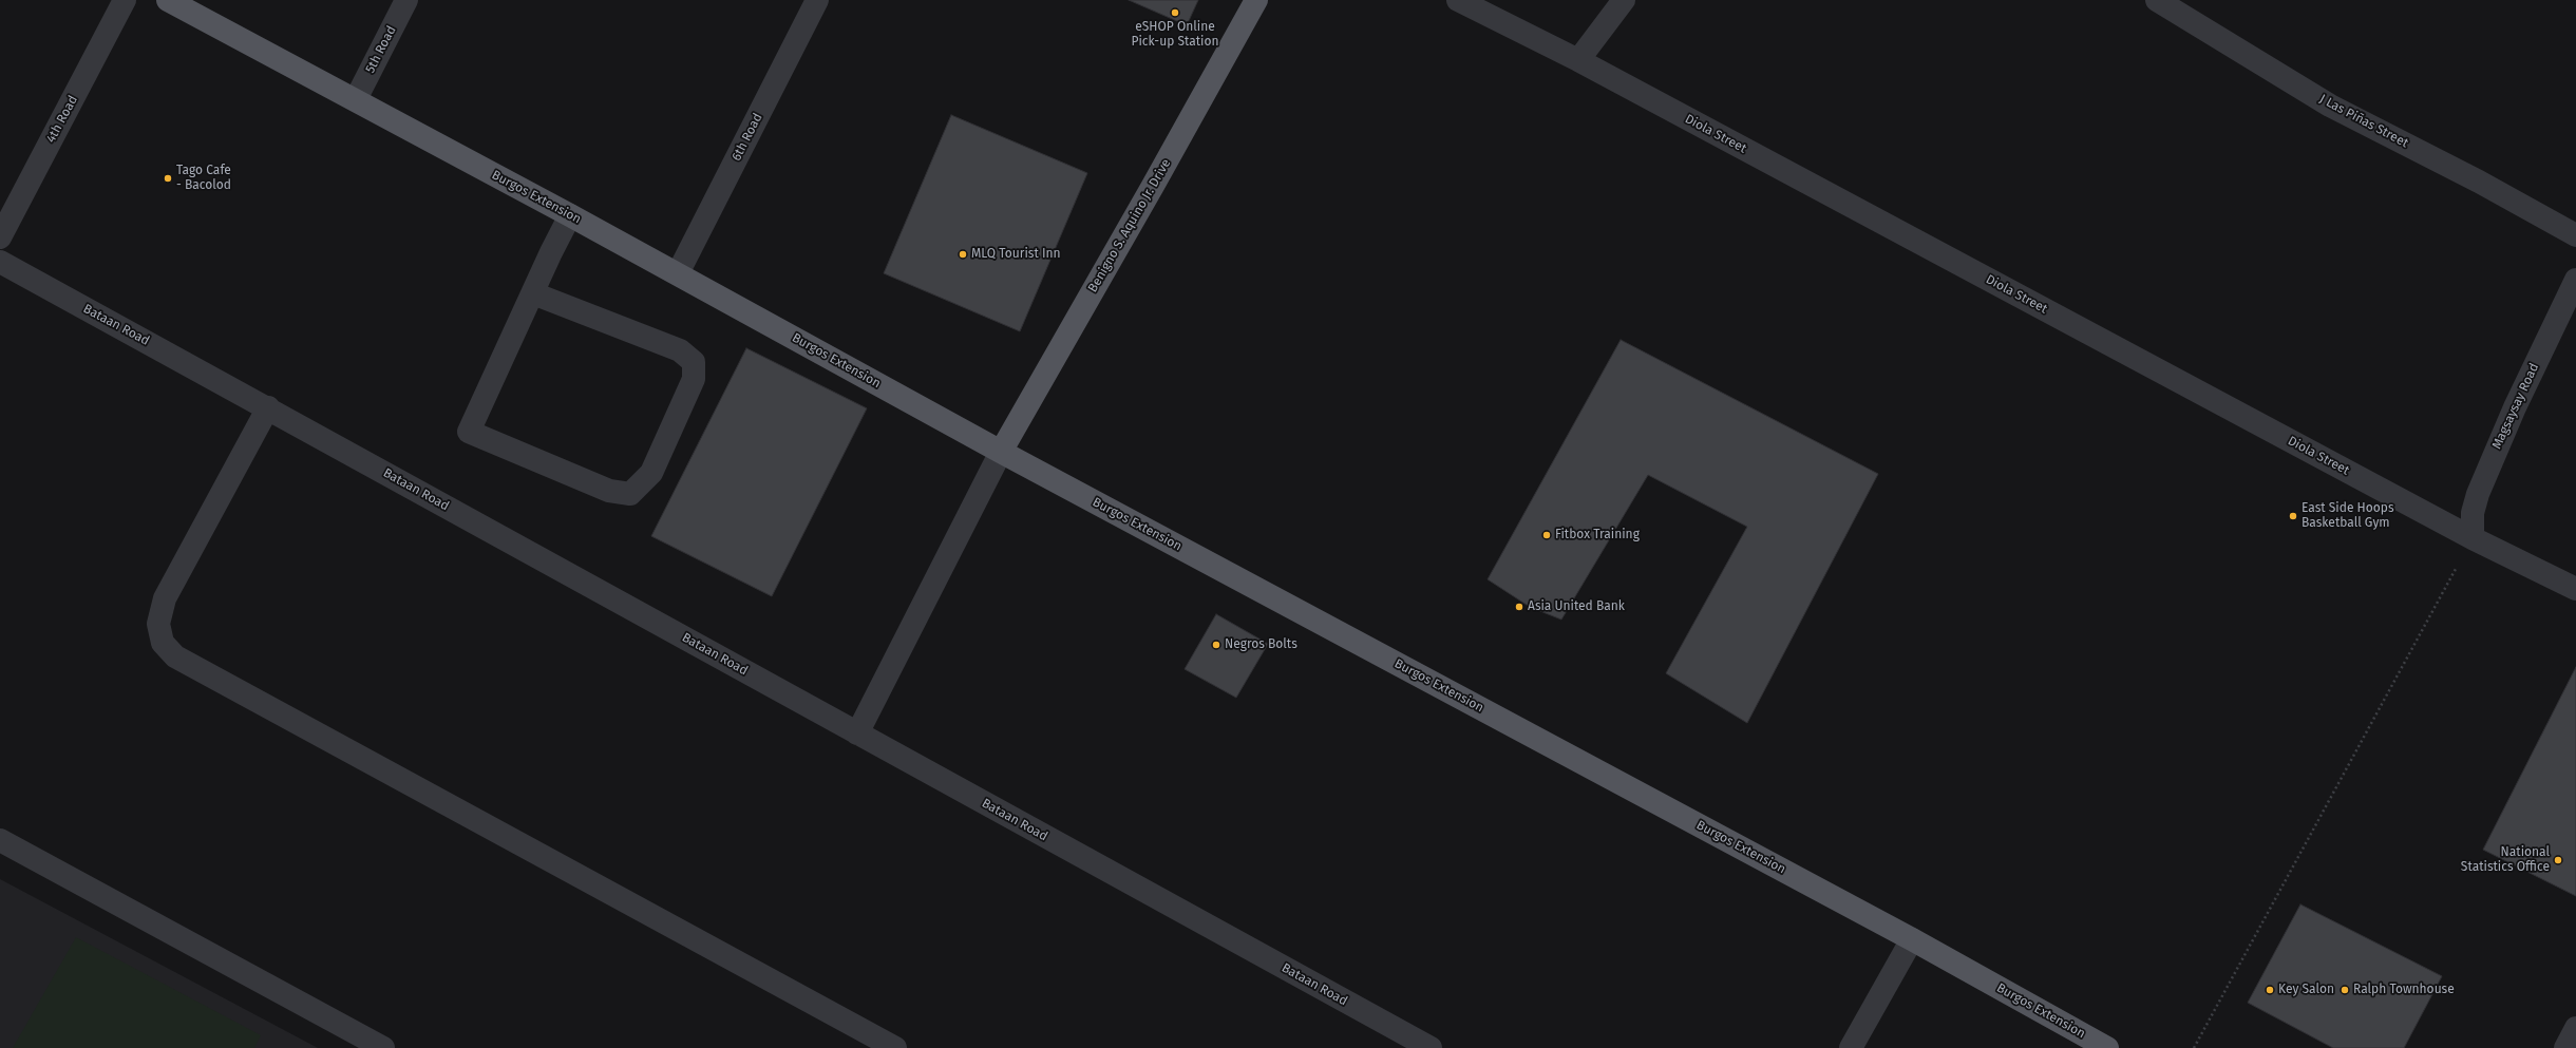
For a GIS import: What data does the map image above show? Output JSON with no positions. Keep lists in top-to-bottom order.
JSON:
{
  "streets": {
    "main road": ["Burgos Extension", "Benigno S. Aquino Jr. Drive"],
    "street": [
      "5th Road",
      "4th Road",
      "J Las Piñas Street",
      "Diola Street",
      "6th Road",
      "Bataan Road",
      "Magsaysay Road"
    ]
  },
  "crossings": [
    ["5th Road", "Burgos Extension"],
    ["Diola Street", "Magsaysay Road"],
    ["6th Road", "Burgos Extension"],
    ["Burgos Extension", "Benigno S. Aquino Jr. Drive"]
  ],
  "places": [
    "eSHOP Online Pick-up Station",
    "Tago Cafe - Bacolod",
    "MLQ Tourist Inn",
    "East Side Hoops Basketball Gym",
    "Fitbox Training",
    "Asia United Bank",
    "Negros Bolts",
    "National Statistics Office",
    "Key Salon",
    "Ralph Townhouse"
  ]
}
